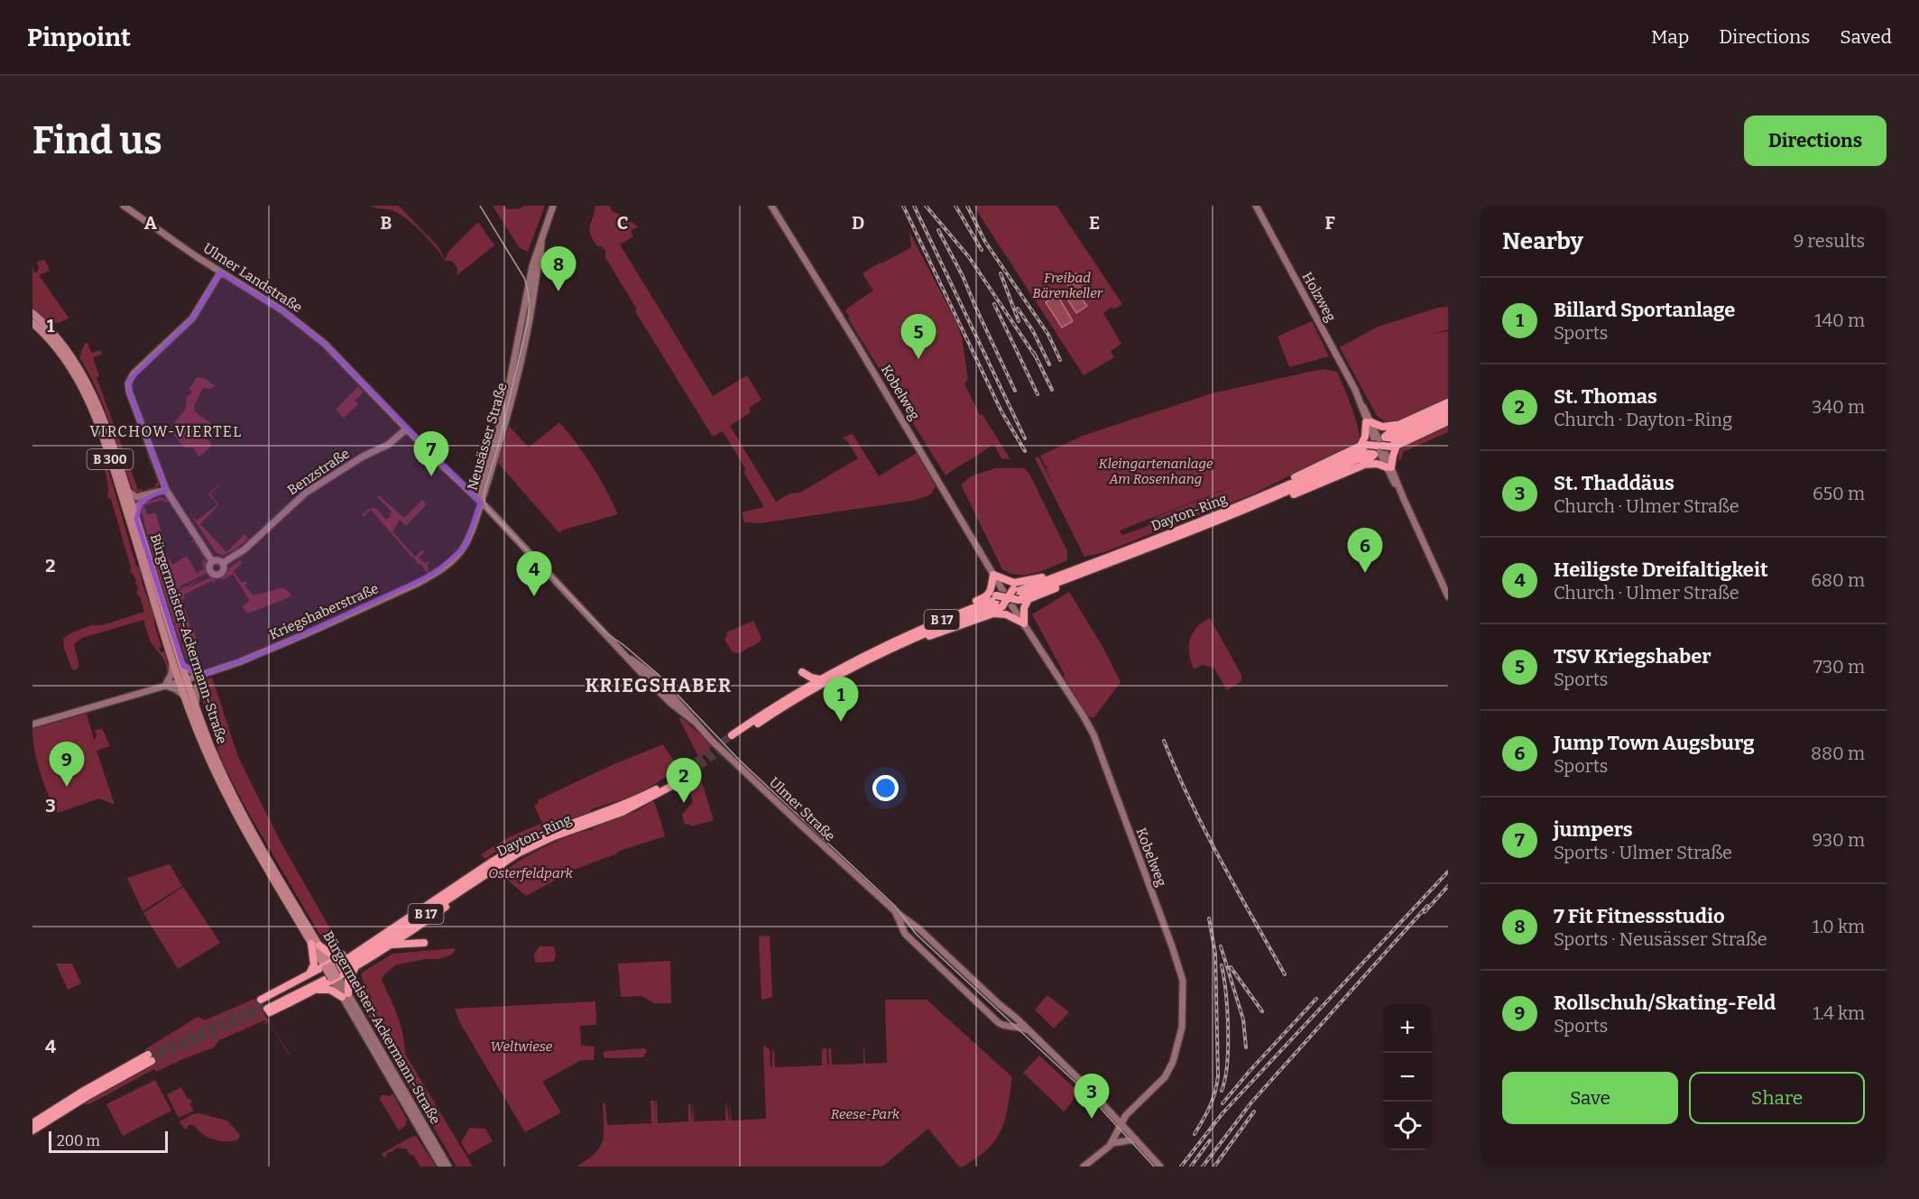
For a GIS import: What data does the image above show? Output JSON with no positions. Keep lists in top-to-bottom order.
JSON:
{
  "streets": {
    "highway": ["Dayton-Ring", "B 17"],
    "main road": ["B 300", "Bürgermeister-Ackermann-Straße"],
    "street": [
      "Ulmer Landstraße",
      "Holzweg",
      "Kobelweg",
      "Neusässer Straße",
      "Benzstraße",
      "Kriegshaberstraße",
      "Ulmer Straße"
    ]
  },
  "crossings": [
    ["Ulmer Landstraße", "Benzstraße"],
    ["Ulmer Landstraße", "Ulmer Straße"],
    ["Holzweg", "Dayton-Ring"],
    ["Kobelweg", "Dayton-Ring"],
    ["Kobelweg", "Ulmer Straße"],
    ["Neusässer Straße", "Kriegshaberstraße"],
    ["Neusässer Straße", "Ulmer Straße"],
    ["Benzstraße", "Ulmer Straße"],
    ["Dayton-Ring", "Bürgermeister-Ackermann-Straße"],
    ["Kriegshaberstraße", "Bürgermeister-Ackermann-Straße"],
    ["Kriegshaberstraße", "Ulmer Straße"]
  ],
  "districts": ["VIRCHOW-VIERTEL", "KRIEGSHABER"],
  "parks": [
    "Freibad Bärenkeller",
    "Kleingartenanlage Am Rosenhang",
    "Osterfeldpark",
    "Weltwiese",
    "Reese-Park"
  ],
  "scale_bar": "200 m",
  "page": {
    "header": "Pinpoint",
    "nav": ["Map", "Directions", "Saved"],
    "buttons": [
      "Directions",
      ["Save", "Share"]
    ],
    "title": "Find us",
    "heading": ["Nearby", "9 results"],
    "pins": [
      "8",
      "5",
      "7",
      "6",
      "4",
      "1",
      "9",
      "2",
      "3"
    ],
    "list": [
      {
        "mark": "1",
        "name": "Billard Sportanlage",
        "note": "Sports",
        "value": "140 m"
      },
      {
        "mark": "2",
        "name": "St. Thomas",
        "note": "Church · Dayton-Ring",
        "value": "340 m"
      },
      {
        "mark": "3",
        "name": "St. Thaddäus",
        "note": "Church · Ulmer Straße",
        "value": "650 m"
      },
      {
        "mark": "4",
        "name": "Heiligste Dreifaltigkeit",
        "note": "Church · Ulmer Straße",
        "value": "680 m"
      },
      {
        "mark": "5",
        "name": "TSV Kriegshaber",
        "note": "Sports",
        "value": "730 m"
      },
      {
        "mark": "6",
        "name": "Jump Town Augsburg",
        "note": "Sports",
        "value": "880 m"
      },
      {
        "mark": "7",
        "name": "jumpers",
        "note": "Sports · Ulmer Straße",
        "value": "930 m"
      },
      {
        "mark": "8",
        "name": "7 Fit Fitnessstudio",
        "note": "Sports · Neusässer Straße",
        "value": "1.0 km"
      },
      {
        "mark": "9",
        "name": "Rollschuh/Skating-Feld",
        "note": "Sports",
        "value": "1.4 km"
      }
    ],
    "map_buttons": ["+", "−"],
    "scale": "200 m"
  },
  "grid": {
    "columns": [
      "A",
      "B",
      "C",
      "D",
      "E",
      "F"
    ],
    "rows": [
      "1",
      "2",
      "3",
      "4"
    ]
  }
}
